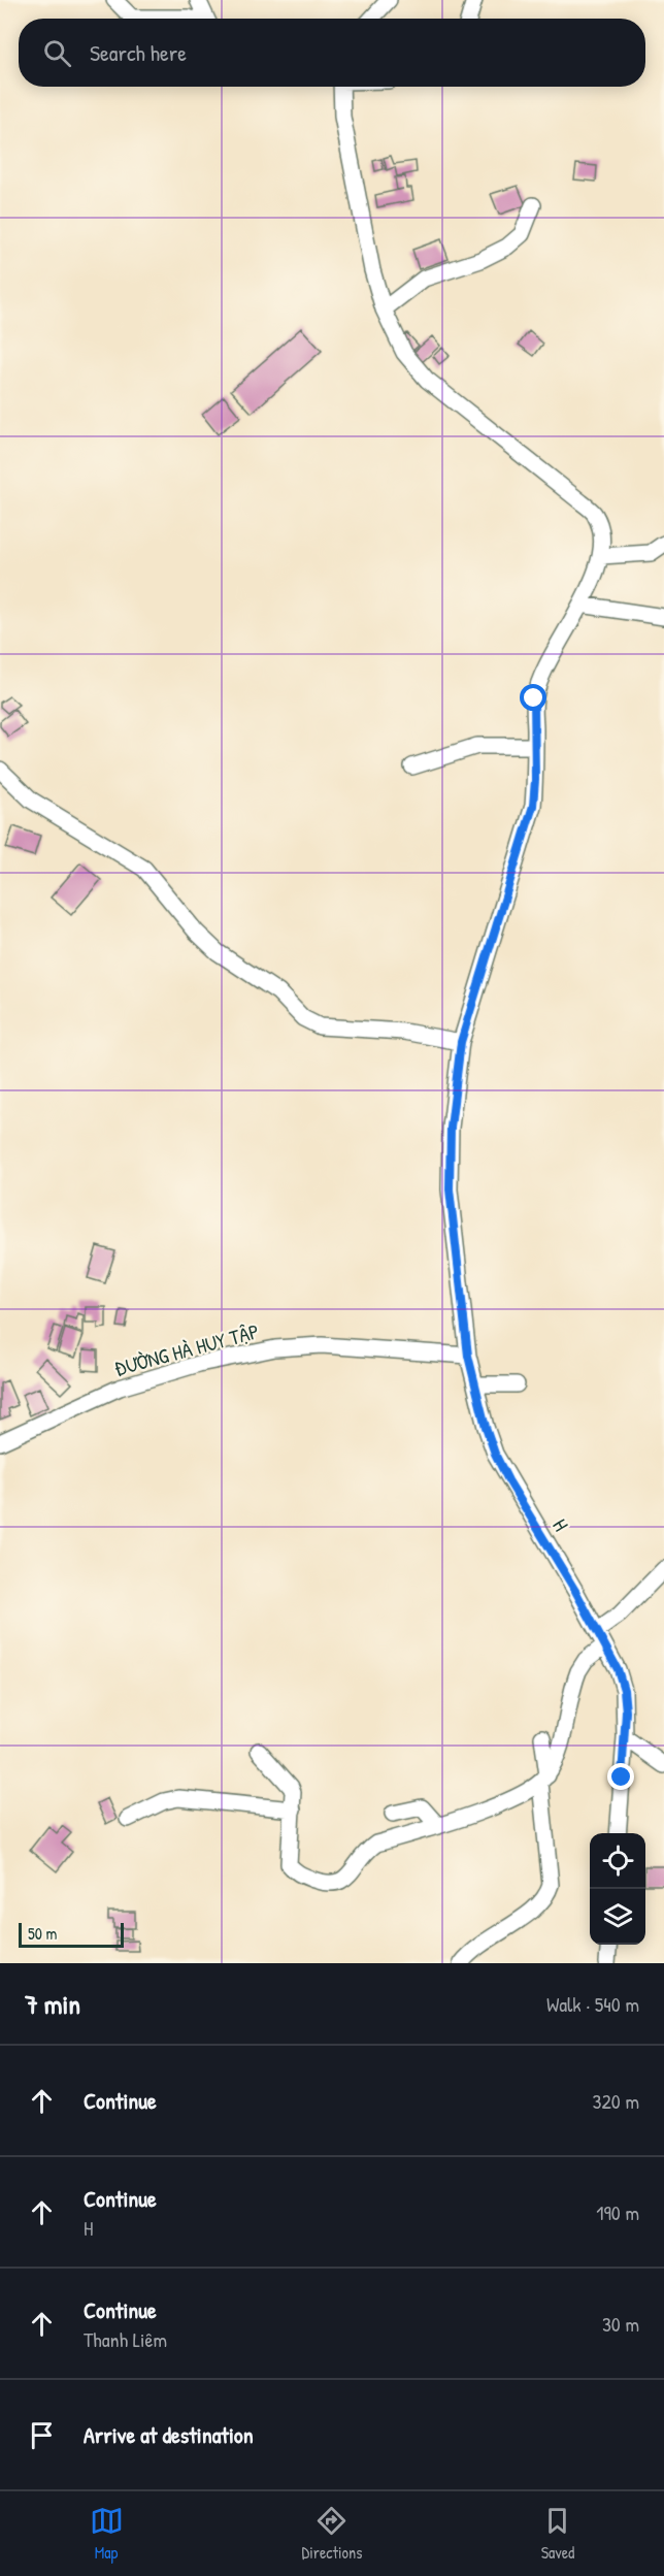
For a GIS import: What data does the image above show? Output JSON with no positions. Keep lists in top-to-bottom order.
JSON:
{
  "streets": {
    "street": ["ĐƯỜNG HÀ HUY TẬP", "H"]
  },
  "crossings": [
    ["ĐƯỜNG HÀ HUY TẬP", "H"]
  ],
  "scale_bar": "50 m",
  "page": {
    "search": "Search here",
    "scale": "50 m",
    "heading": ["7 min", "Walk · 540 m"],
    "list": [
      ["Continue", "320 m"],
      ["Continue", "H", "190 m"],
      ["Continue", "Thanh Liêm", "30 m"],
      "Arrive at destination"
    ],
    "nav": ["Map", "Directions", "Saved"]
  }
}
